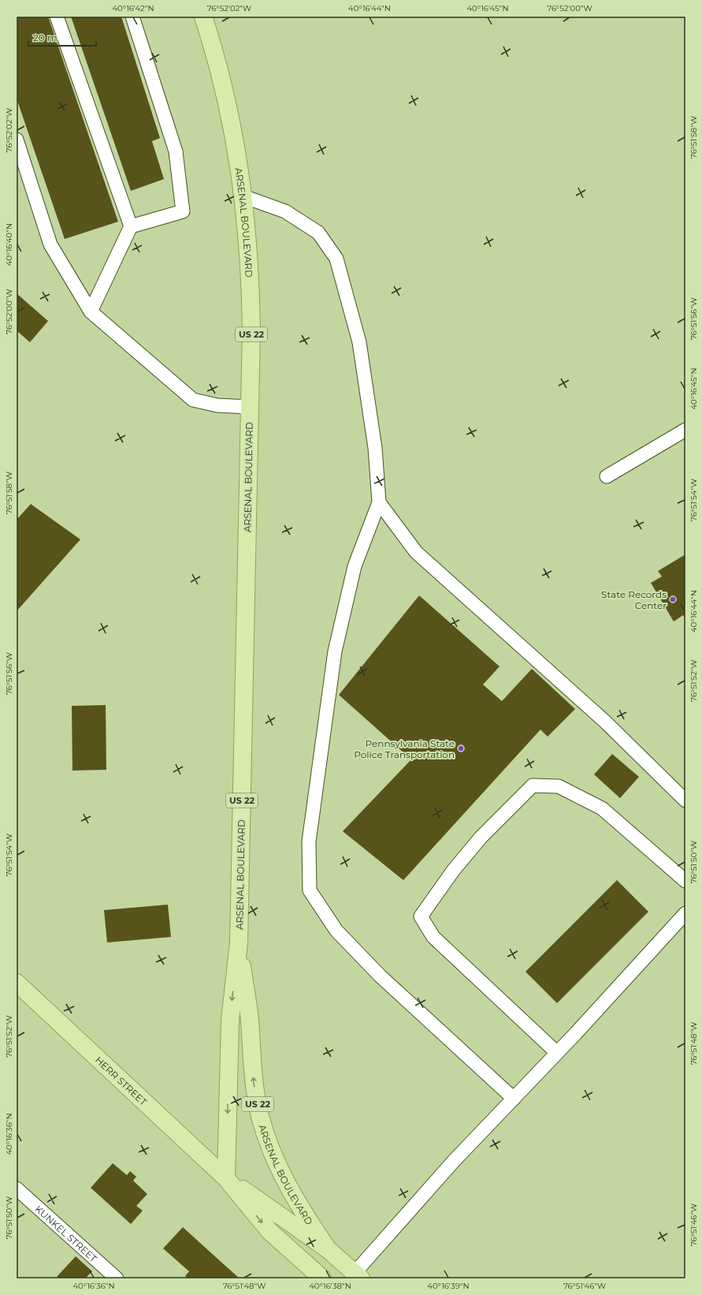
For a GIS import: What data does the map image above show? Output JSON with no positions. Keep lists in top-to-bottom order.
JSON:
{
  "streets": {
    "main road": ["ARSENAL BOULEVARD", "US 22", "HERR STREET"],
    "lane": ["KUNKEL STREET"]
  },
  "crossings": [
    ["ARSENAL BOULEVARD", "HERR STREET"]
  ],
  "places": ["State Records Center", "Pennsylvania State Police Transportation"],
  "scale_bar": "20 m",
  "coordinates": [
    "40°16'42\"N",
    "76°52'02\"W",
    "40°16'44\"N",
    "40°16'45\"N",
    "76°52'00\"W",
    "76°51'58\"W",
    "40°16'40\"N",
    "76°51'56\"W",
    "76°51'54\"W",
    "76°51'52\"W",
    "76°51'50\"W",
    "76°51'48\"W",
    "40°16'36\"N",
    "76°51'46\"W",
    "40°16'38\"N",
    "40°16'39\"N"
  ]
}
